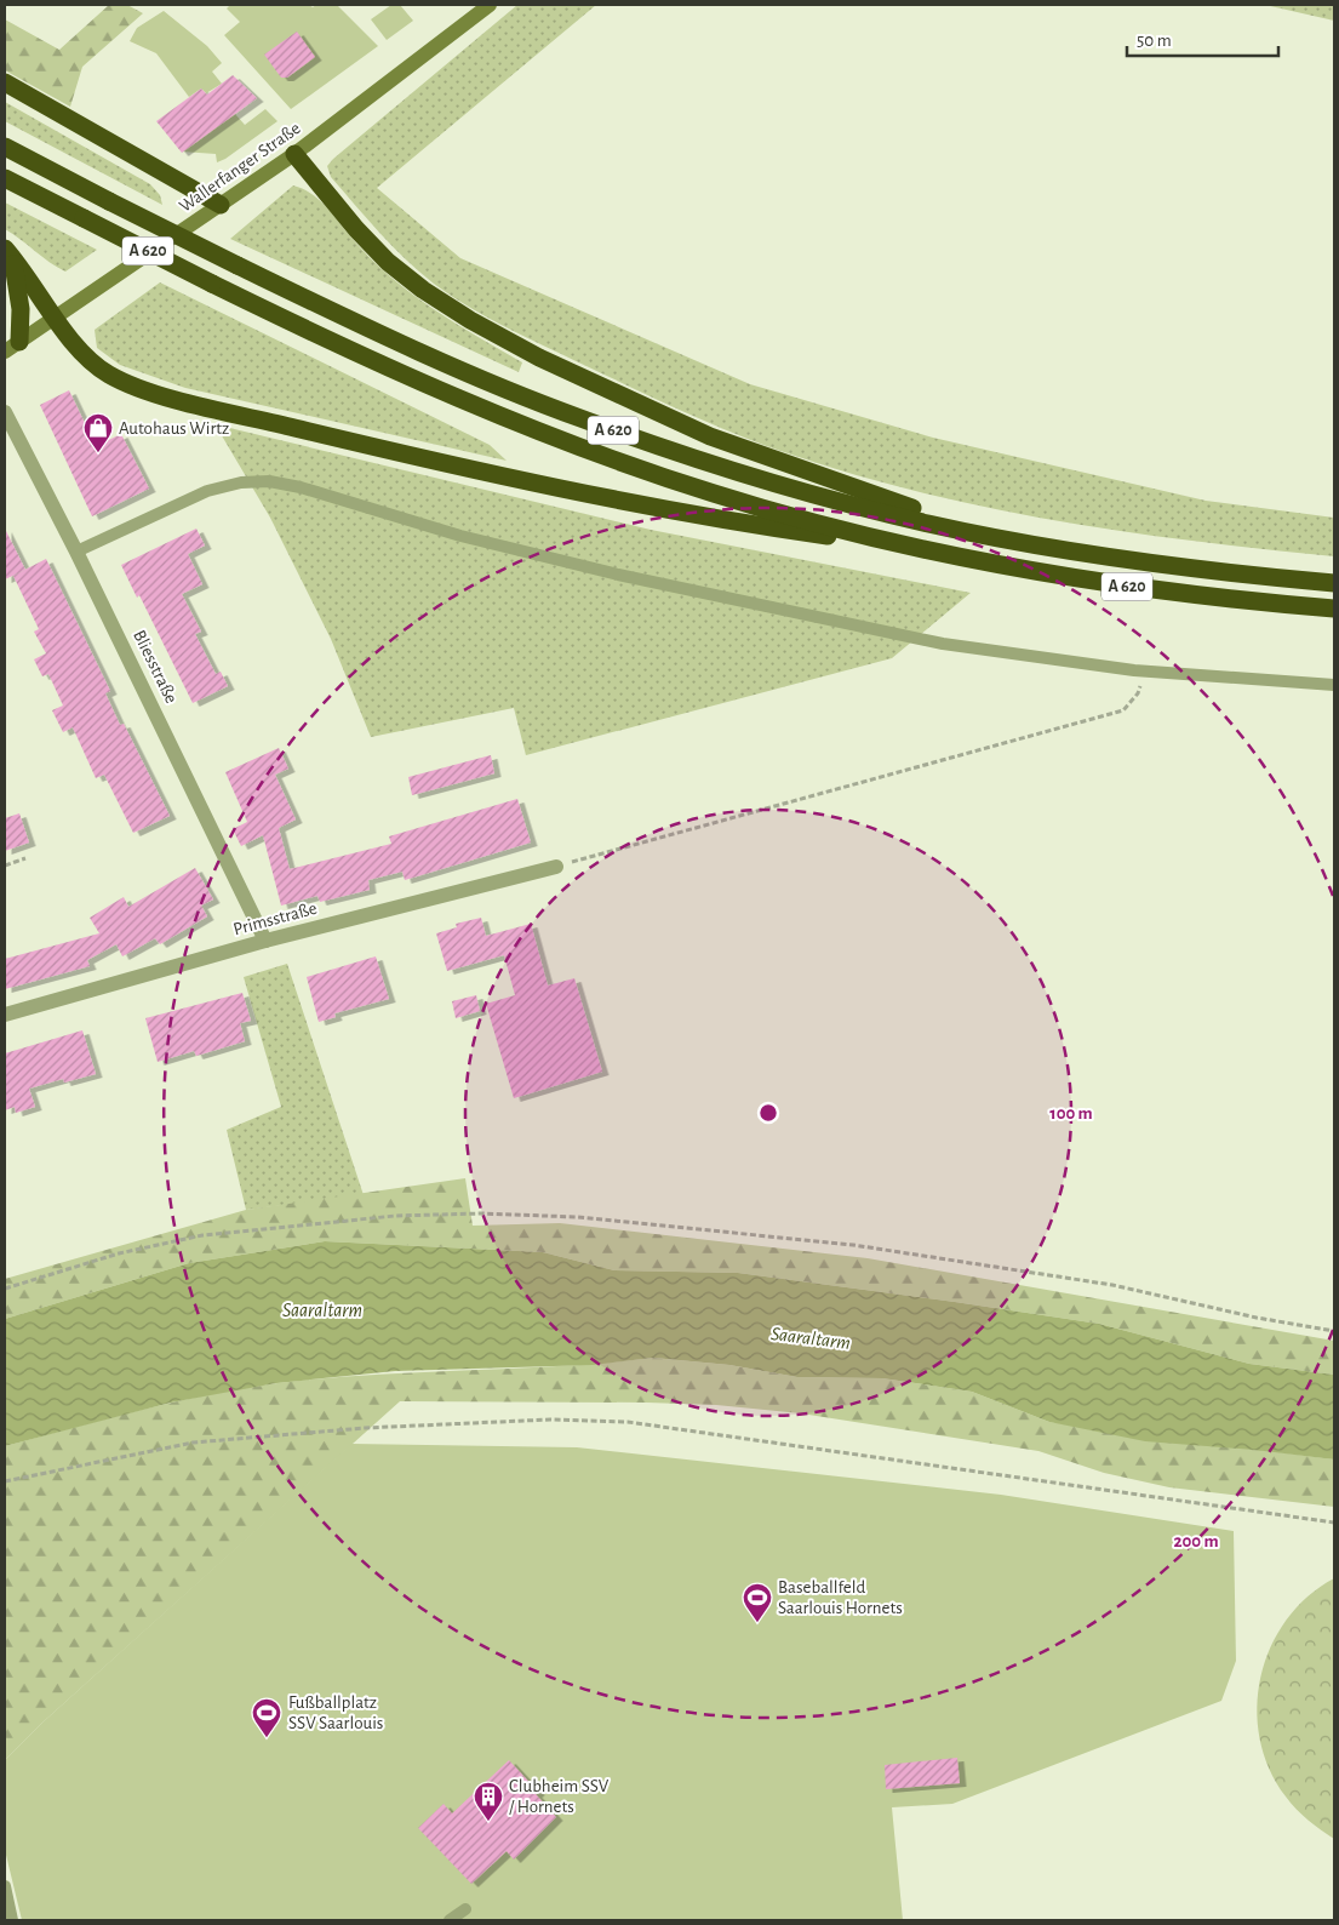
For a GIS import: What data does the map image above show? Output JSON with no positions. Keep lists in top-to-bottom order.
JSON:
{
  "streets": {
    "highway": ["A 620"],
    "main road": ["Wallerfanger Straße"],
    "street": ["Bliesstraße", "Primsstraße"]
  },
  "crossings": [
    ["Bliesstraße", "Primsstraße"]
  ],
  "water": ["Saaraltarm"],
  "places": {
    "shop": ["Autohaus Wirtz"],
    "sports": ["Baseballfeld Saarlouis Hornets", "Fußballplatz SSV Saarlouis"],
    "building": ["Clubheim SSV / Hornets"]
  },
  "scale_bar": "50 m",
  "rings": ["100 m", "200 m"]
}
